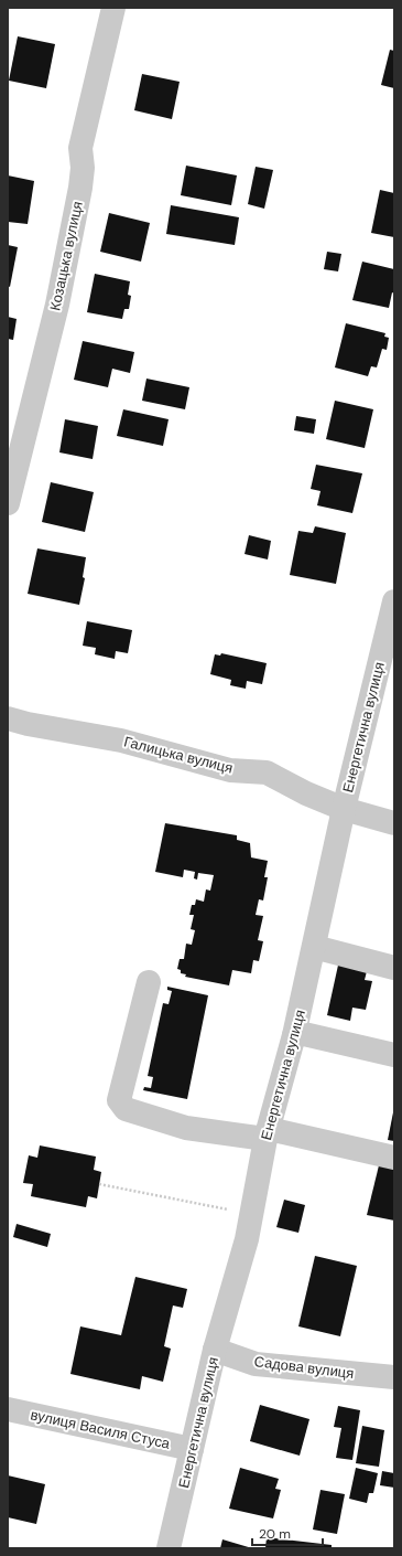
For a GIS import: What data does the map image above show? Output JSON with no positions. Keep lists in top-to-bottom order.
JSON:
{
  "streets": {
    "street": [
      "Козацька вулиця",
      "Енергетична вулиця",
      "Галицька вулиця",
      "Садова вулиця",
      "вулиця Василя Стуса"
    ]
  },
  "crossings": [
    ["Енергетична вулиця", "Галицька вулиця"],
    ["Енергетична вулиця", "Садова вулиця"],
    ["Енергетична вулиця", "вулиця Василя Стуса"]
  ],
  "scale_bar": "20 m"
}
